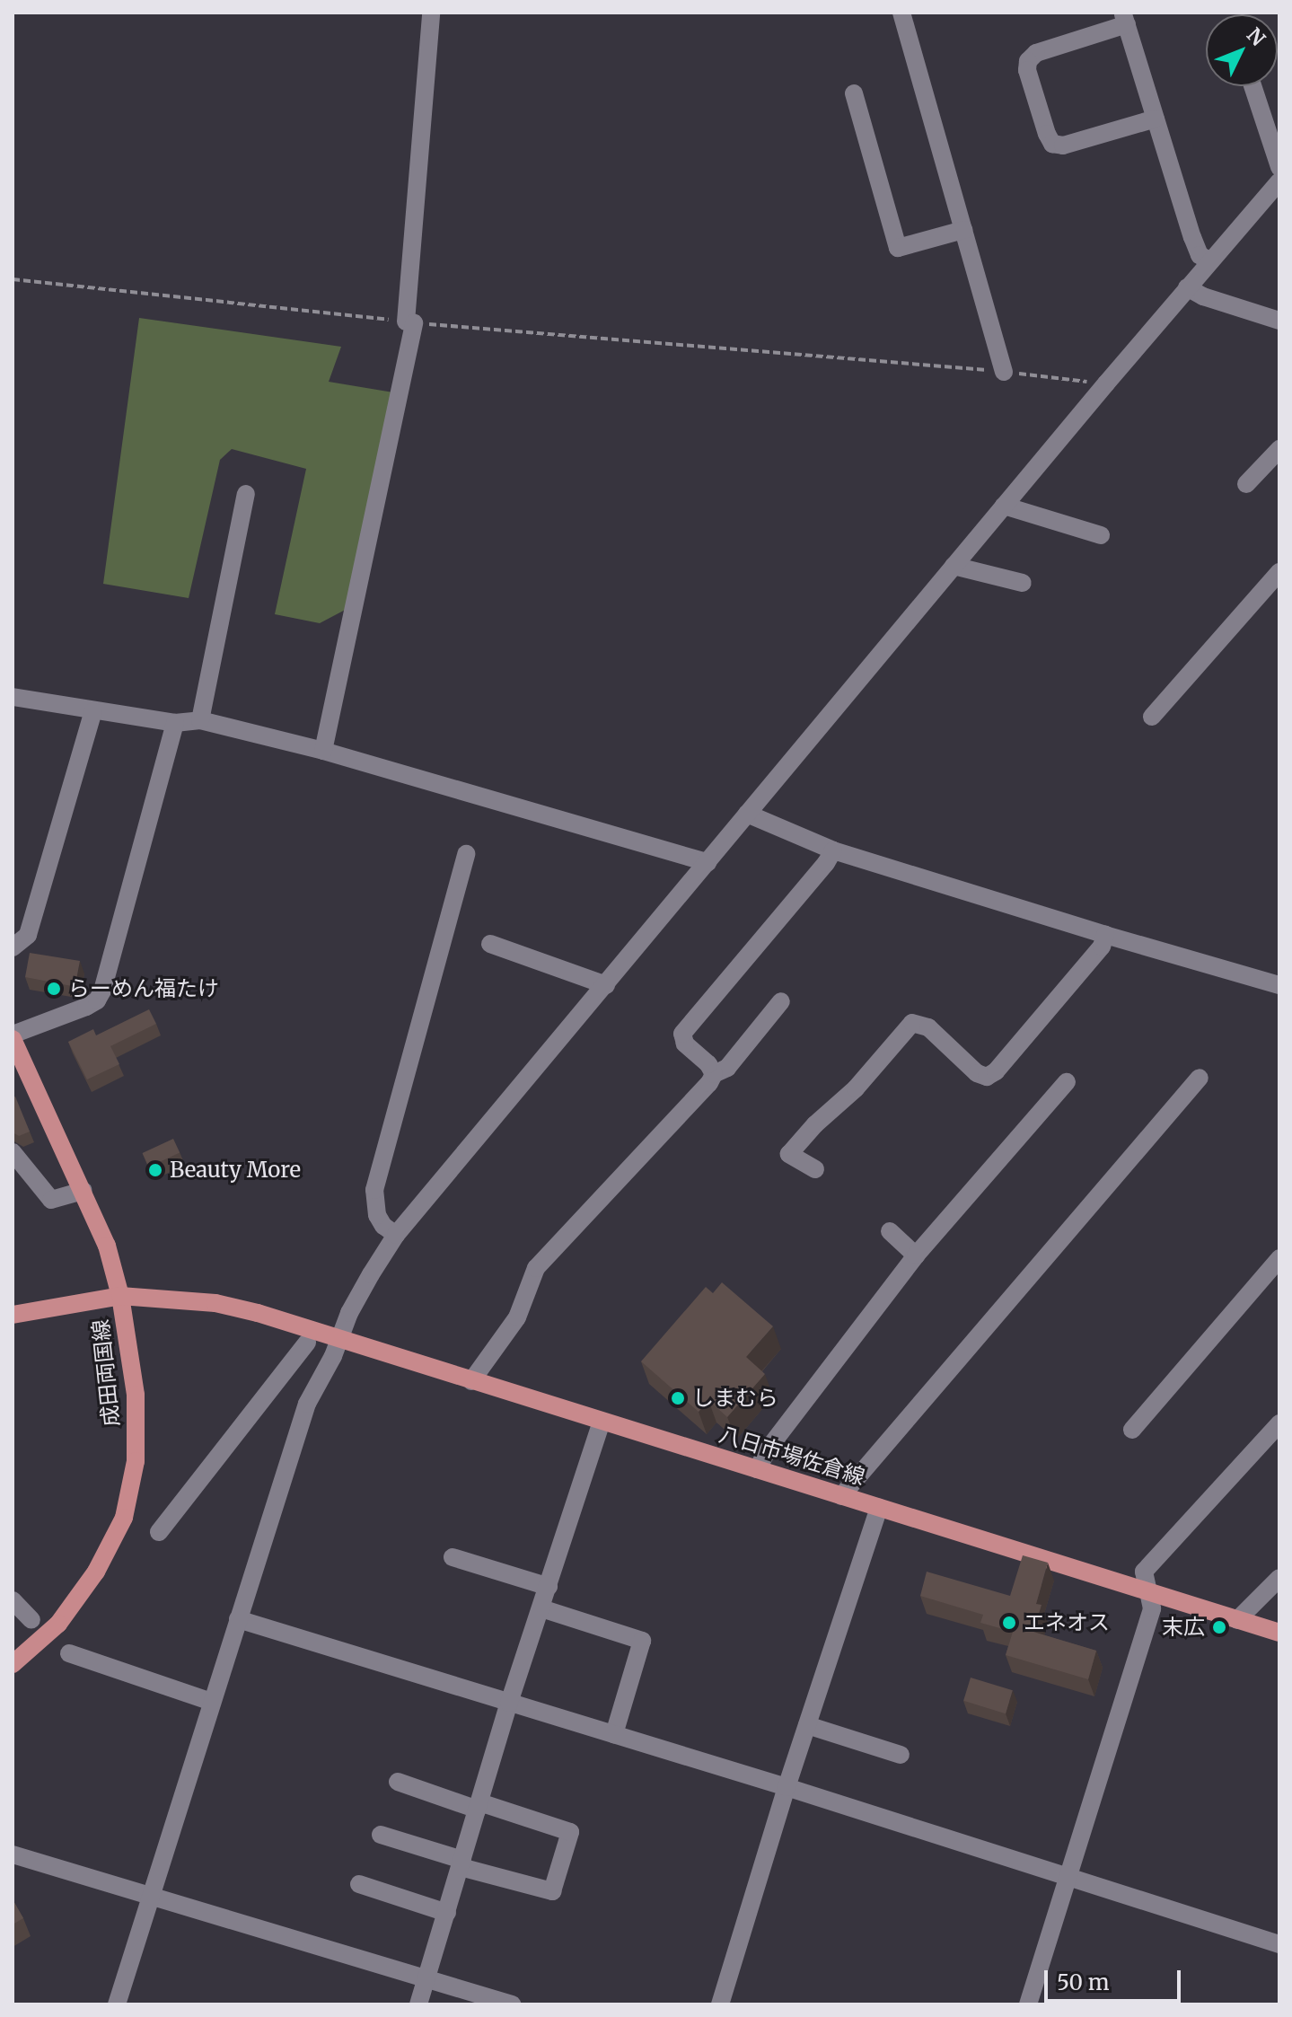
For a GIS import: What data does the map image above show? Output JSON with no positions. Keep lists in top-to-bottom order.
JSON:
{
  "streets": {
    "main road": ["成田両国線", "八日市場佐倉線"]
  },
  "crossings": [
    ["成田両国線", "八日市場佐倉線"]
  ],
  "places": [
    "らーめん福たけ",
    "Beauty More",
    "しまむら",
    "エネオス",
    "末広"
  ],
  "scale_bar": "50 m",
  "north": "top right"
}
